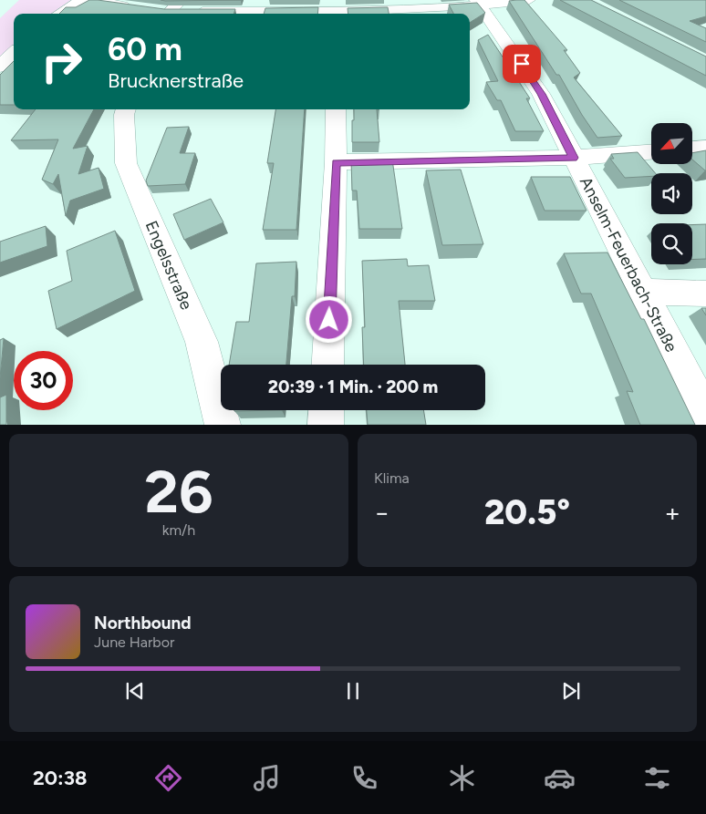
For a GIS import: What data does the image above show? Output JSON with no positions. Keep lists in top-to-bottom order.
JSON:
{
  "streets": {
    "street": ["Anselm-Feuerbach-Straße", "Engelsstraße"]
  },
  "north": "bottom left",
  "page": {
    "turn": ["60 m", "Brucknerstraße"],
    "limit": "30",
    "trip": "20:39 · 1 Min. · 200 m",
    "tile": [
      ["26", "km/h"],
      "Klima"
    ],
    "heat": ["−", "20.5°", "+"],
    "song": ["Northbound", "June Harbor"],
    "tabs": "20:38"
  }
}
